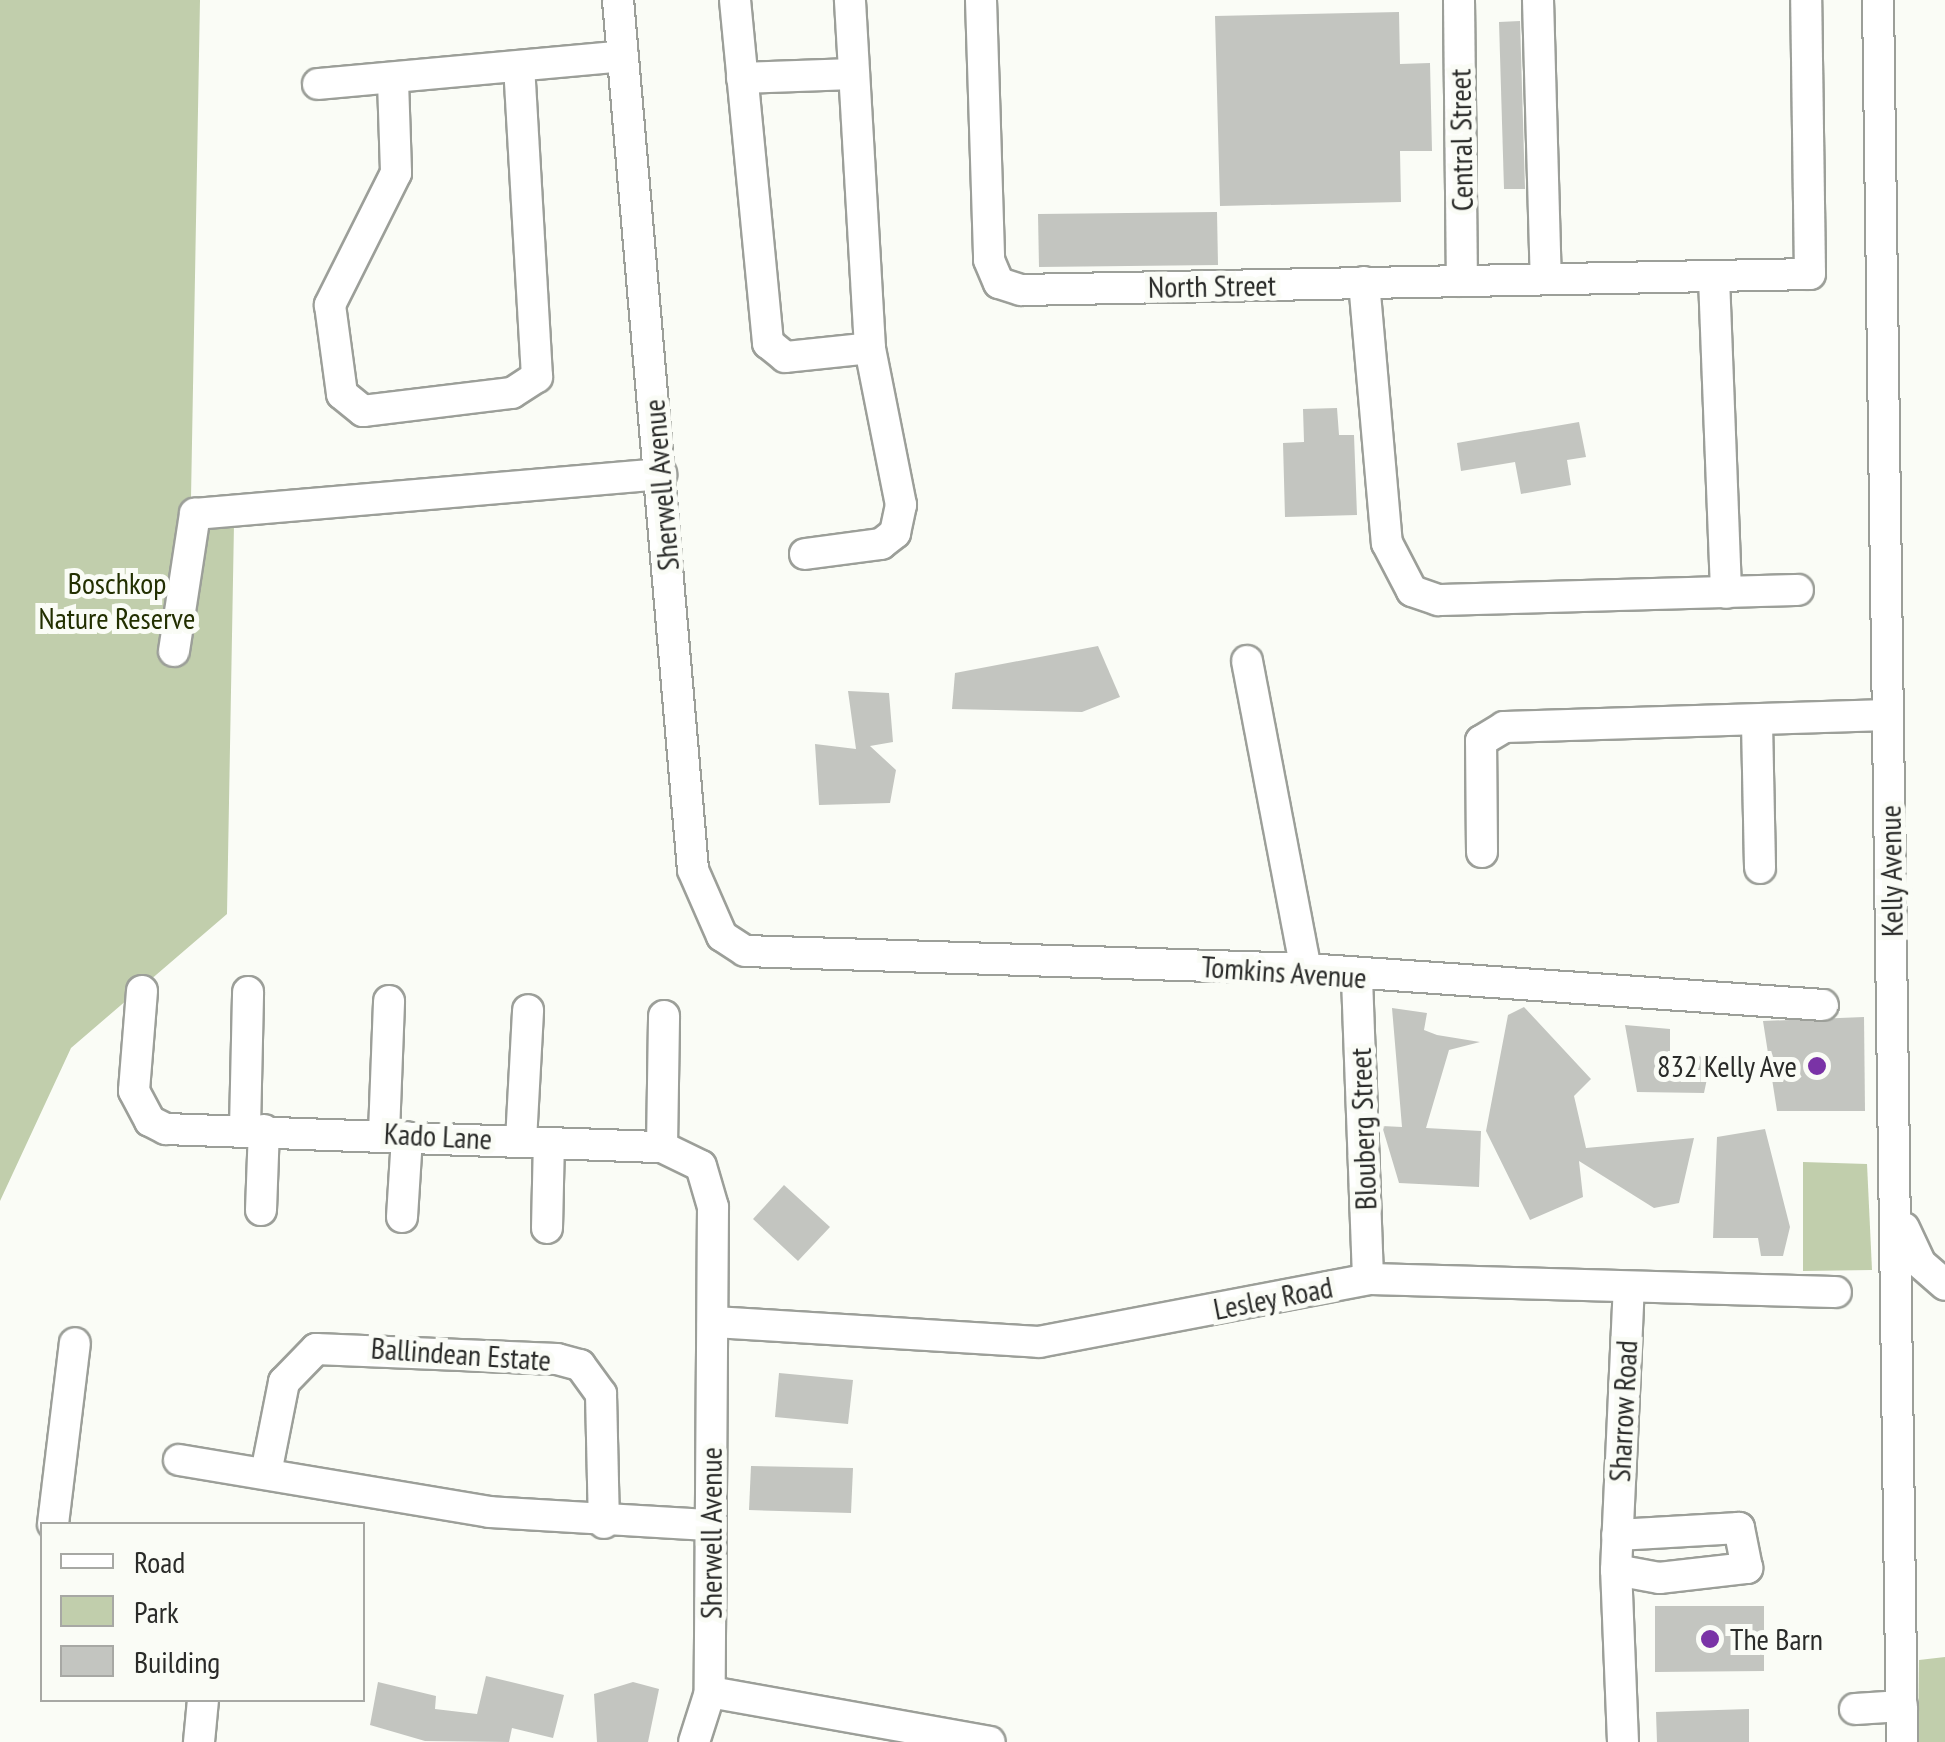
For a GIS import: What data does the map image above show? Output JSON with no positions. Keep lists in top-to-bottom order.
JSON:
{
  "streets": {
    "street": [
      "Central Street",
      "North Street",
      "Sherwell Avenue",
      "Kelly Avenue",
      "Tomkins Avenue",
      "Blouberg Street",
      "Kado Lane",
      "Lesley Road",
      "Ballindean Estate",
      "Sharrow Road"
    ]
  },
  "crossings": [
    ["Central Street", "North Street"],
    ["Sherwell Avenue", "Tomkins Avenue"],
    ["Sherwell Avenue", "Kado Lane"],
    ["Sherwell Avenue", "Lesley Road"],
    ["Tomkins Avenue", "Blouberg Street"],
    ["Blouberg Street", "Lesley Road"],
    ["Kado Lane", "Lesley Road"],
    ["Lesley Road", "Sharrow Road"]
  ],
  "parks": ["Boschkop Nature Reserve"],
  "places": ["832 Kelly Ave", "The Barn"],
  "legend": ["Road", "Park", "Building"]
}
